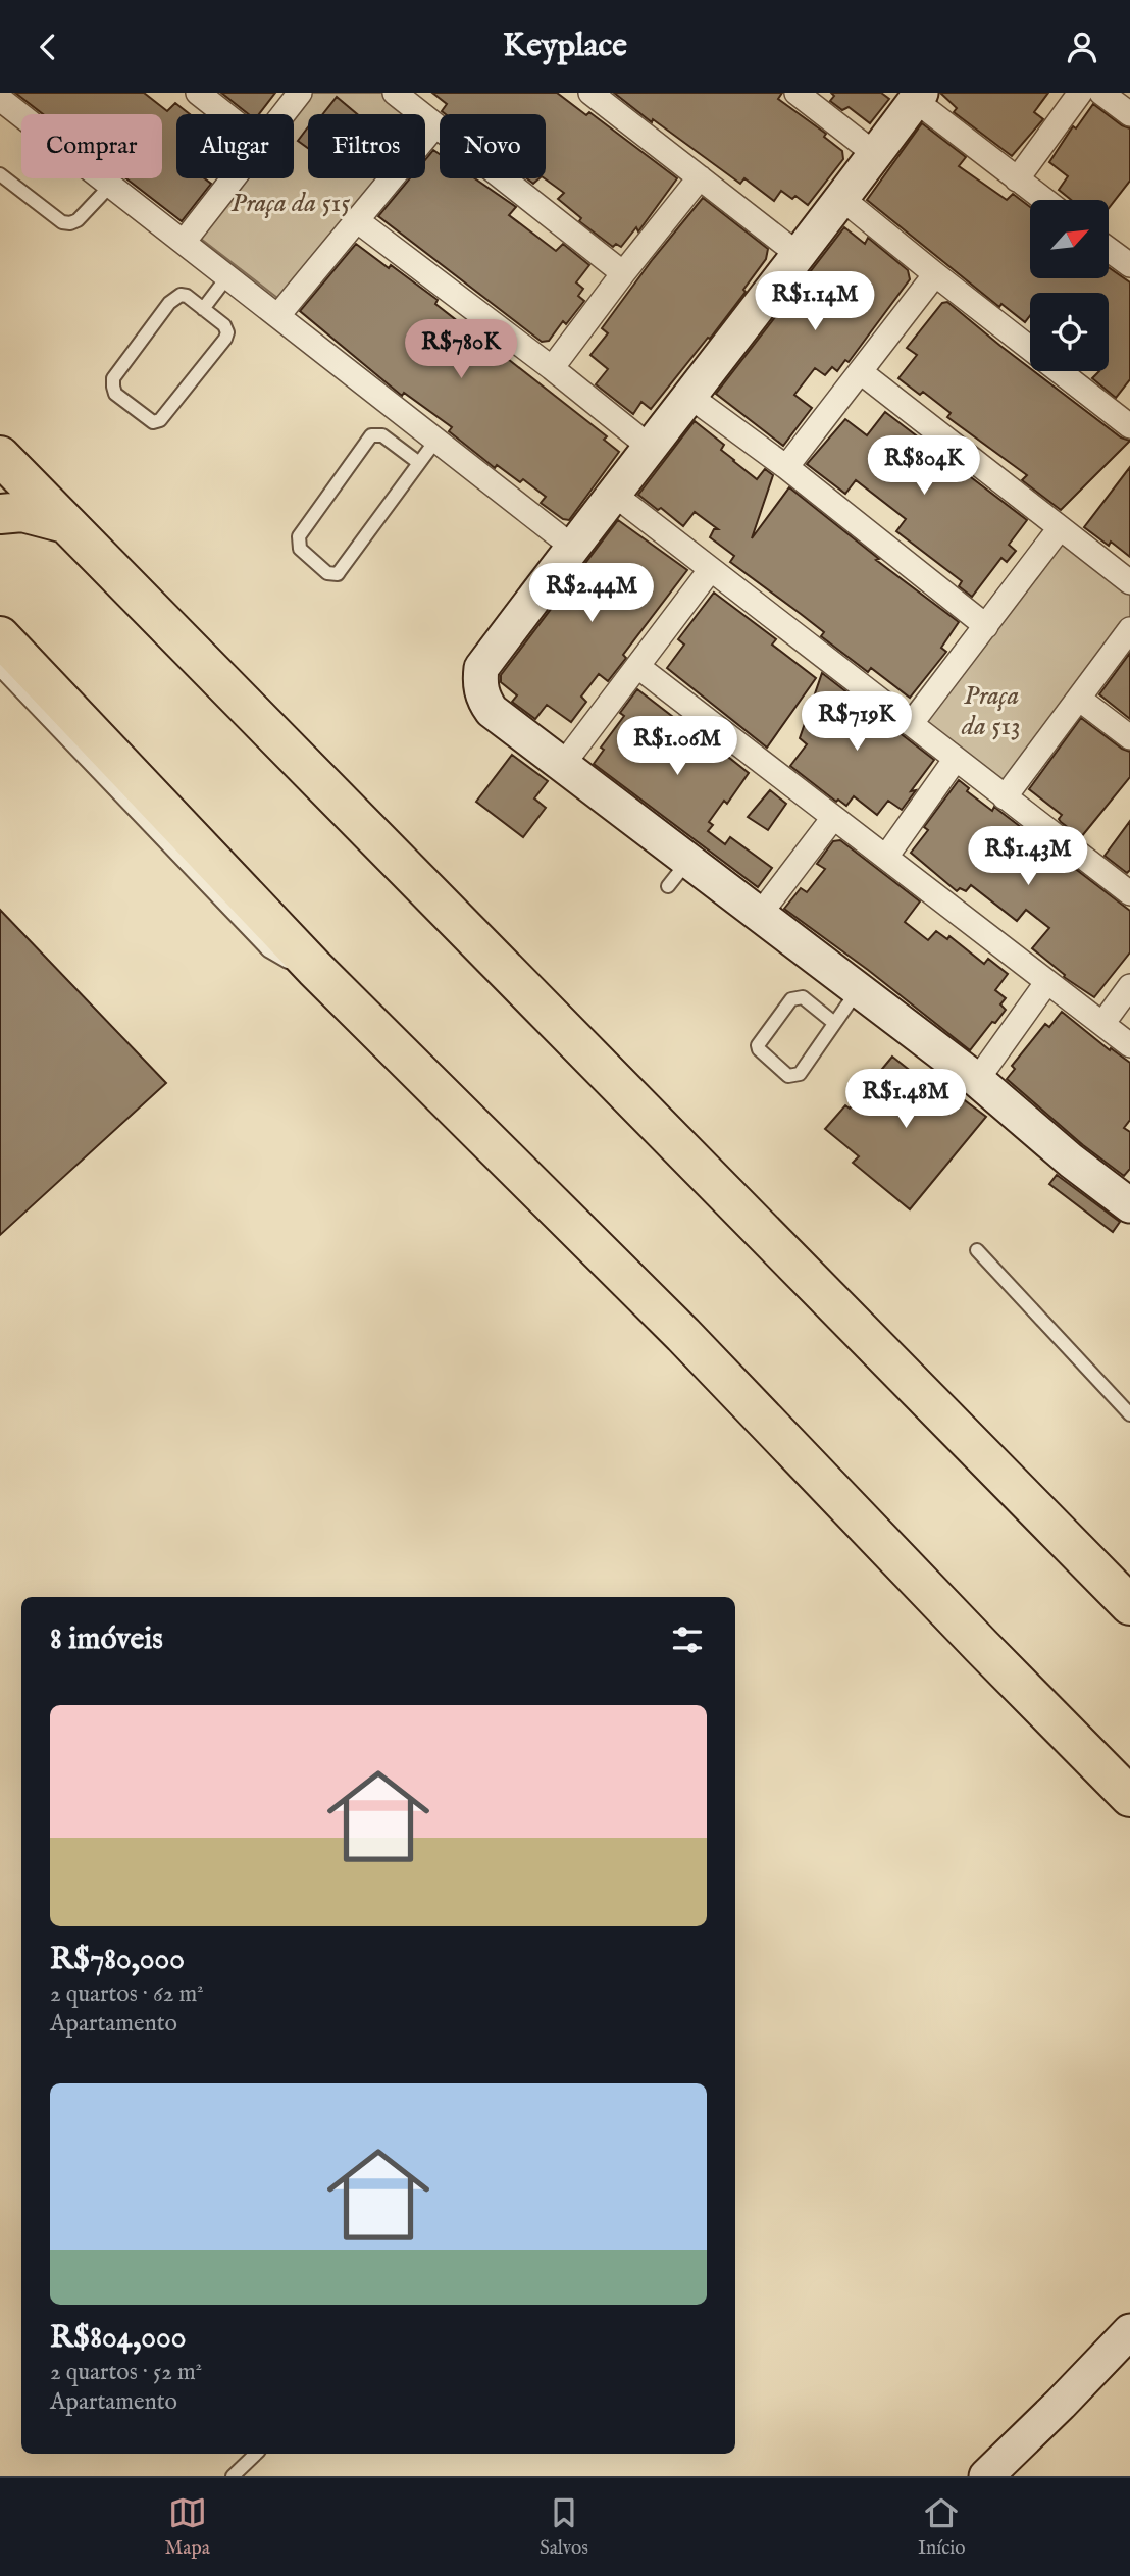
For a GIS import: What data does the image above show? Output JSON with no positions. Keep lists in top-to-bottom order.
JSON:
{
  "parks": ["Praça da 515", "Praça da 513"],
  "north": "top right",
  "page": {
    "header": "Keyplace",
    "chip": [
      "Comprar",
      "Alugar",
      "Filtros",
      "Novo"
    ],
    "price": [
      "R$1.14M",
      "R$780K",
      "R$804K",
      "R$2.44M",
      "R$719K",
      "R$1.06M",
      "R$1.43M",
      "R$1.48M"
    ],
    "heading": "8 imóveis",
    "list": [
      {
        "name": "R$780,000",
        "note": "2 quartos · 62 m² · Apartamento"
      },
      {
        "name": "R$804,000",
        "note": "2 quartos · 52 m² · Apartamento"
      }
    ],
    "tabs": ["Mapa", "Salvos", "Início"]
  }
}
